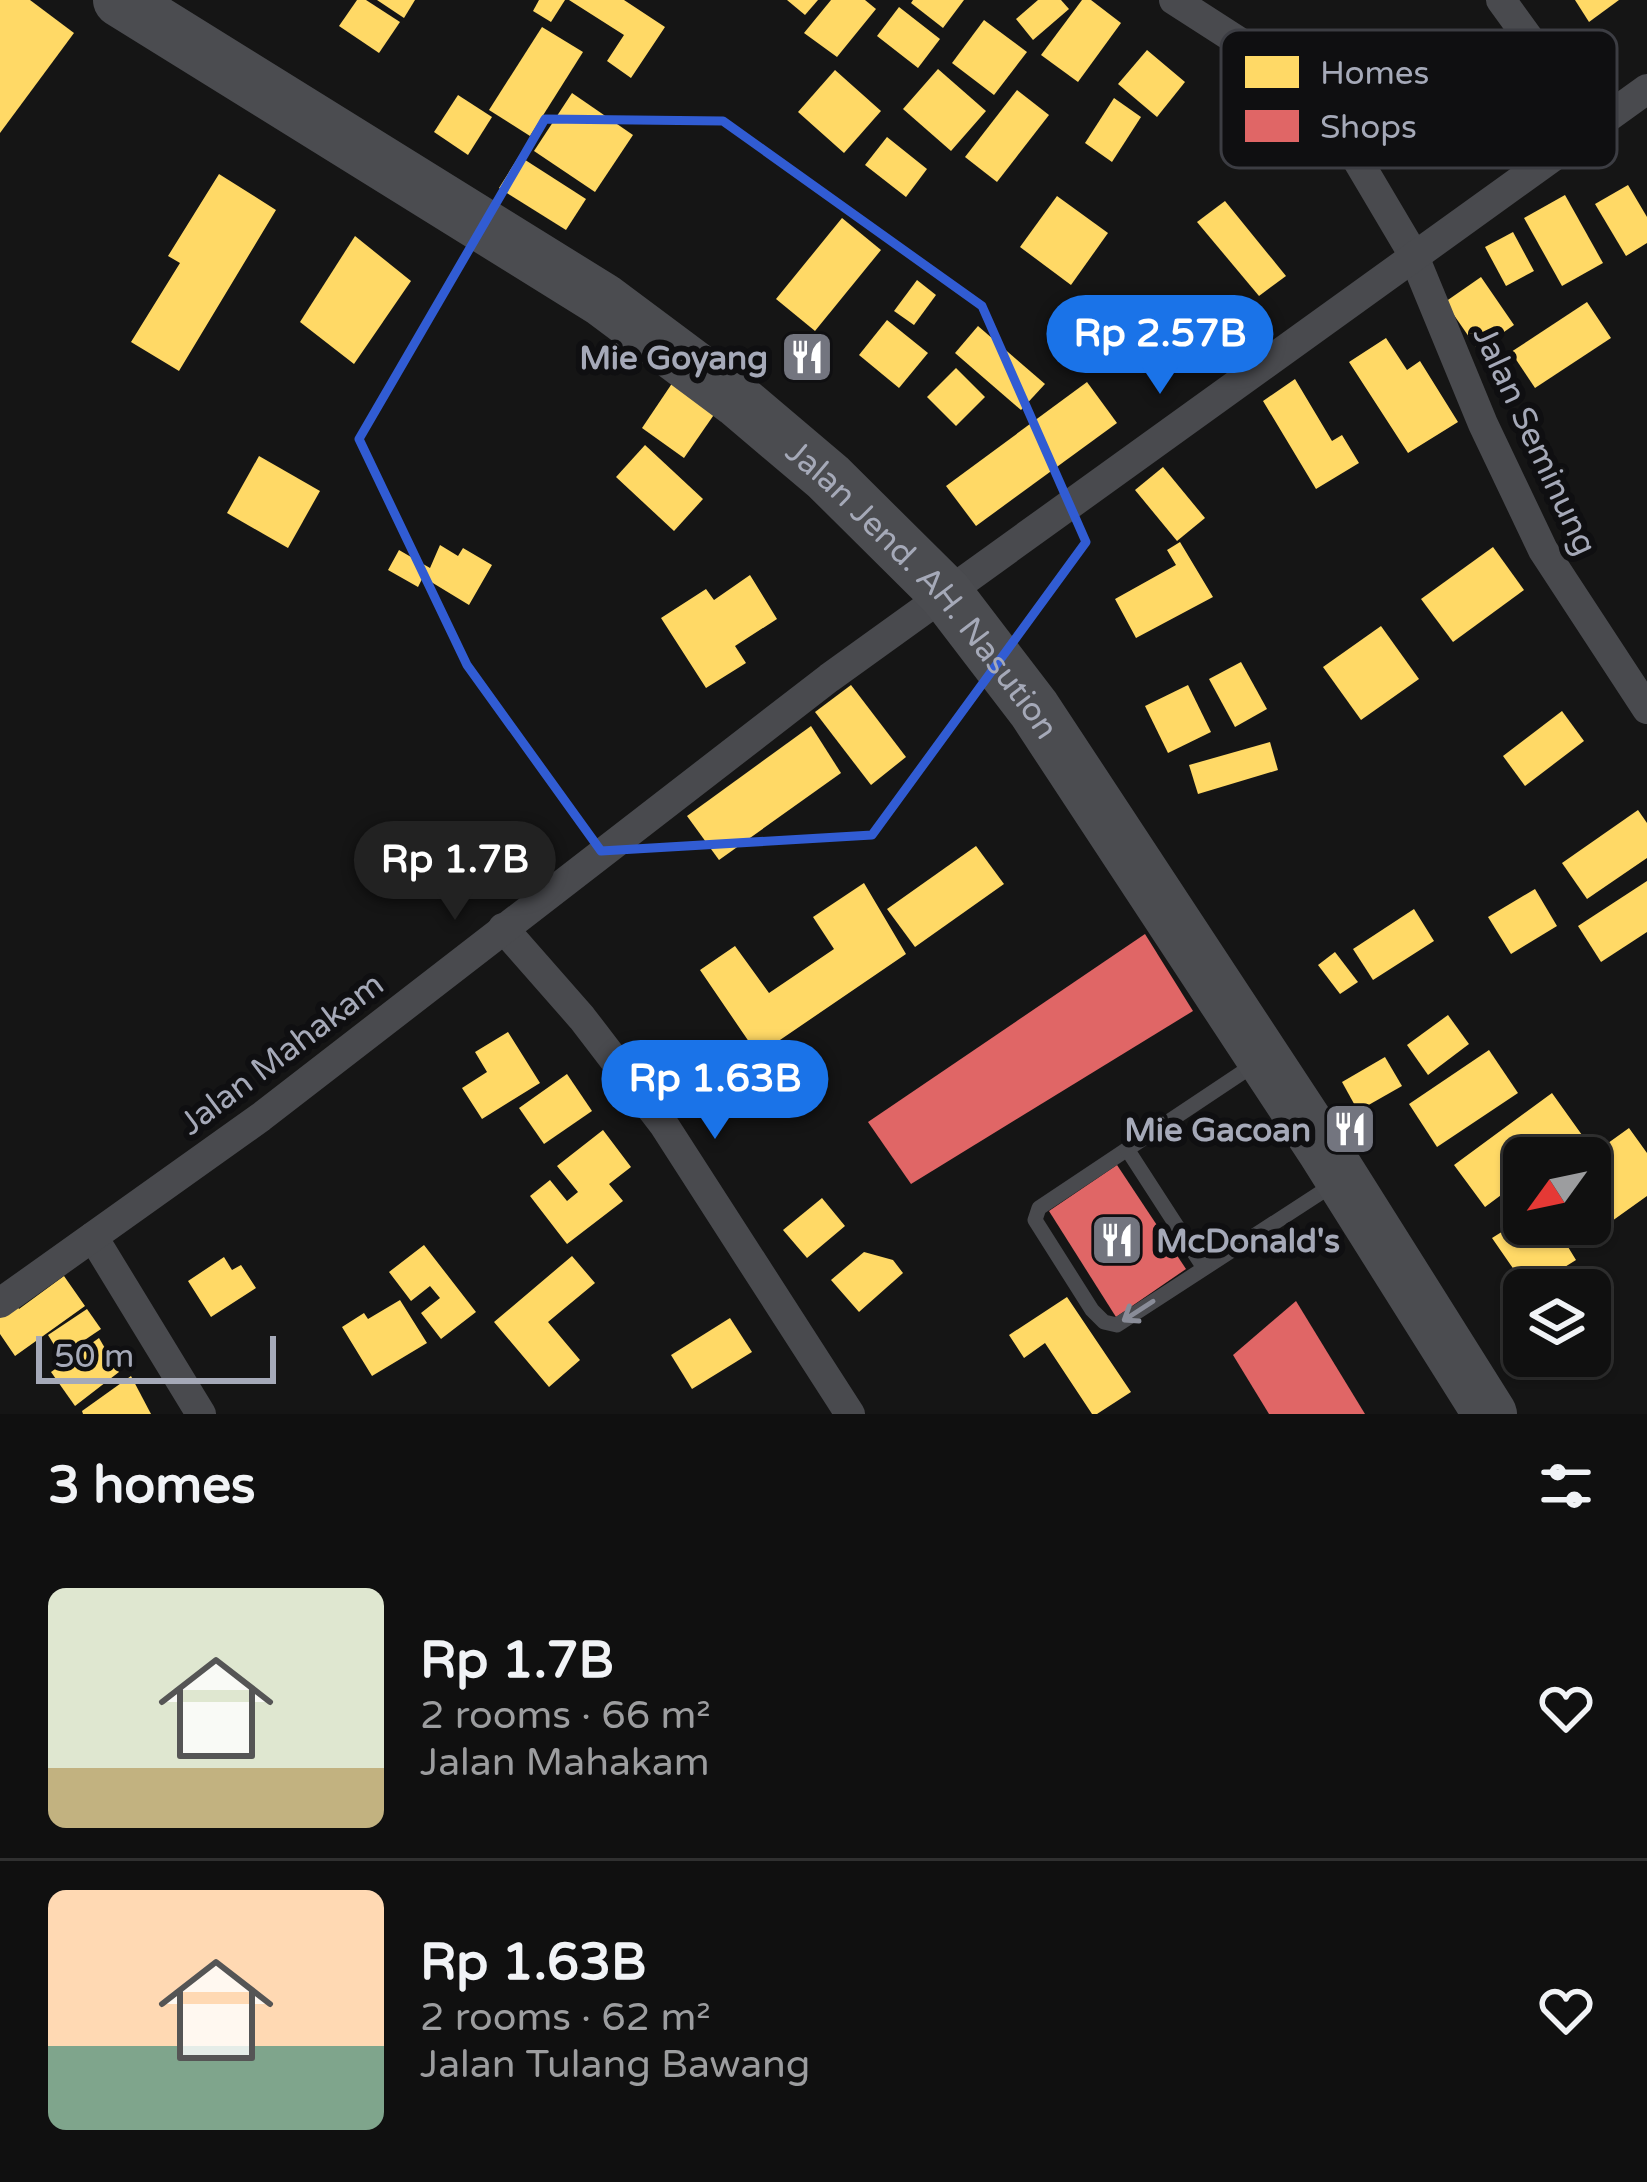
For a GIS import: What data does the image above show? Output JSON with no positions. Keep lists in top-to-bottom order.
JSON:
{
  "streets": {
    "highway": ["Jalan Jend. AH. Nasution"],
    "street": ["Jalan Seminung", "Jalan Mahakam"]
  },
  "crossings": [
    ["Jalan Seminung", "Jalan Mahakam"],
    ["Jalan Jend. AH. Nasution", "Jalan Mahakam"]
  ],
  "places": {
    "restaurant": ["Mie Goyang", "Mie Gacoan", "McDonald's"]
  },
  "legend": ["Homes", "Shops"],
  "scale_bar": "50 m",
  "north": "bottom left",
  "page": {
    "price": ["Rp 2.57B", "Rp 1.7B", "Rp 1.63B"],
    "scale": "50 m",
    "heading": "3 homes",
    "list": [
      {
        "name": "Rp 1.7B",
        "note": "2 rooms · 66 m² · Jalan Mahakam"
      },
      {
        "name": "Rp 1.63B",
        "note": "2 rooms · 62 m² · Jalan Tulang Bawang"
      }
    ]
  }
}
